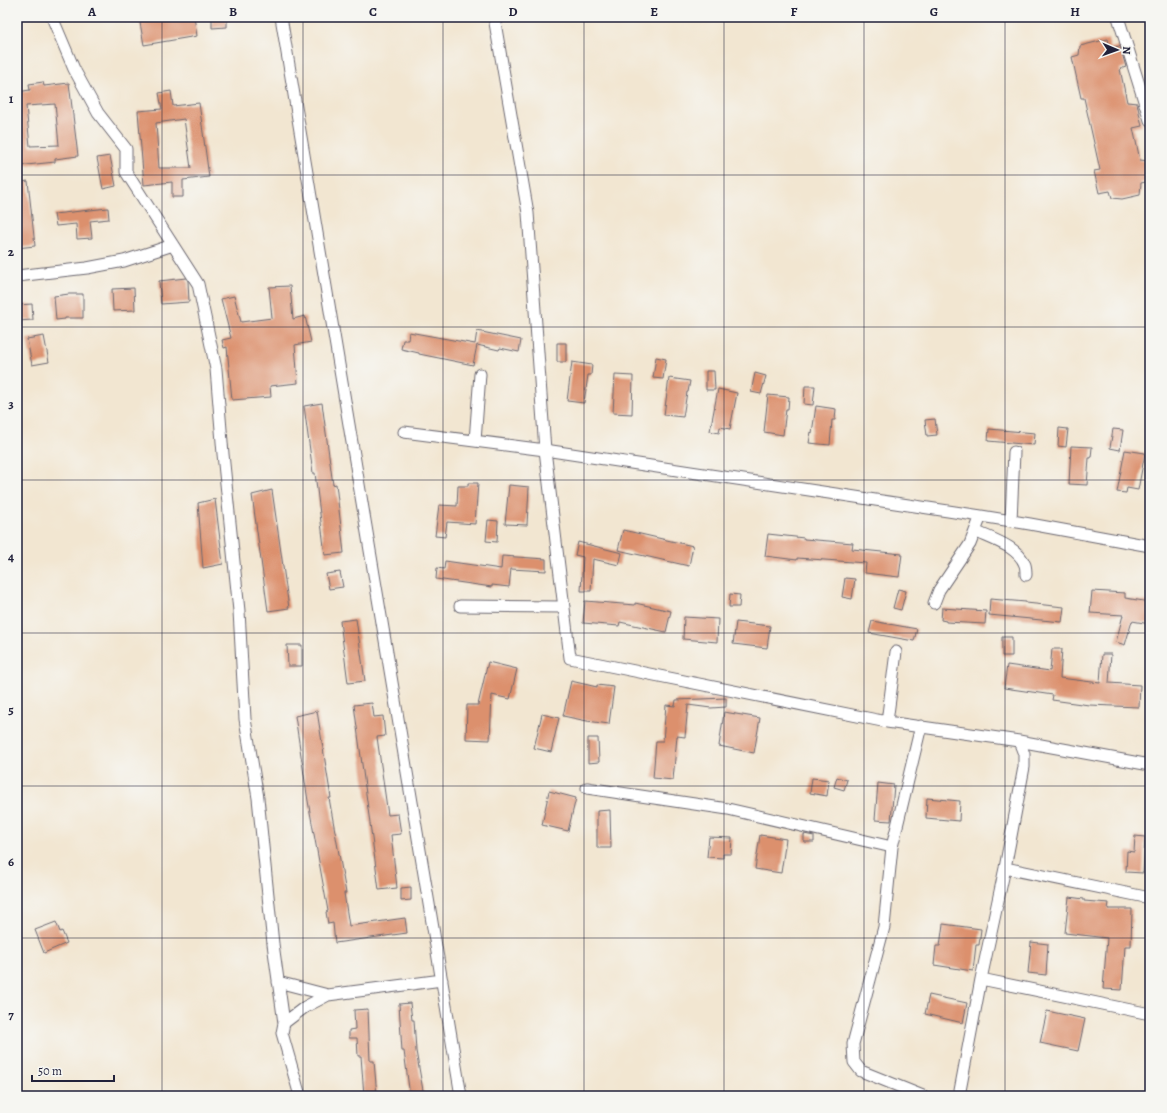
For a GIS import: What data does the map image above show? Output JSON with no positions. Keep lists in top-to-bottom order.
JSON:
{
  "scale_bar": "50 m",
  "north": "right",
  "grid": {
    "columns": [
      "A",
      "B",
      "C",
      "D",
      "E",
      "F",
      "G",
      "H"
    ],
    "rows": [
      "1",
      "2",
      "3",
      "4",
      "5",
      "6",
      "7"
    ]
  }
}
